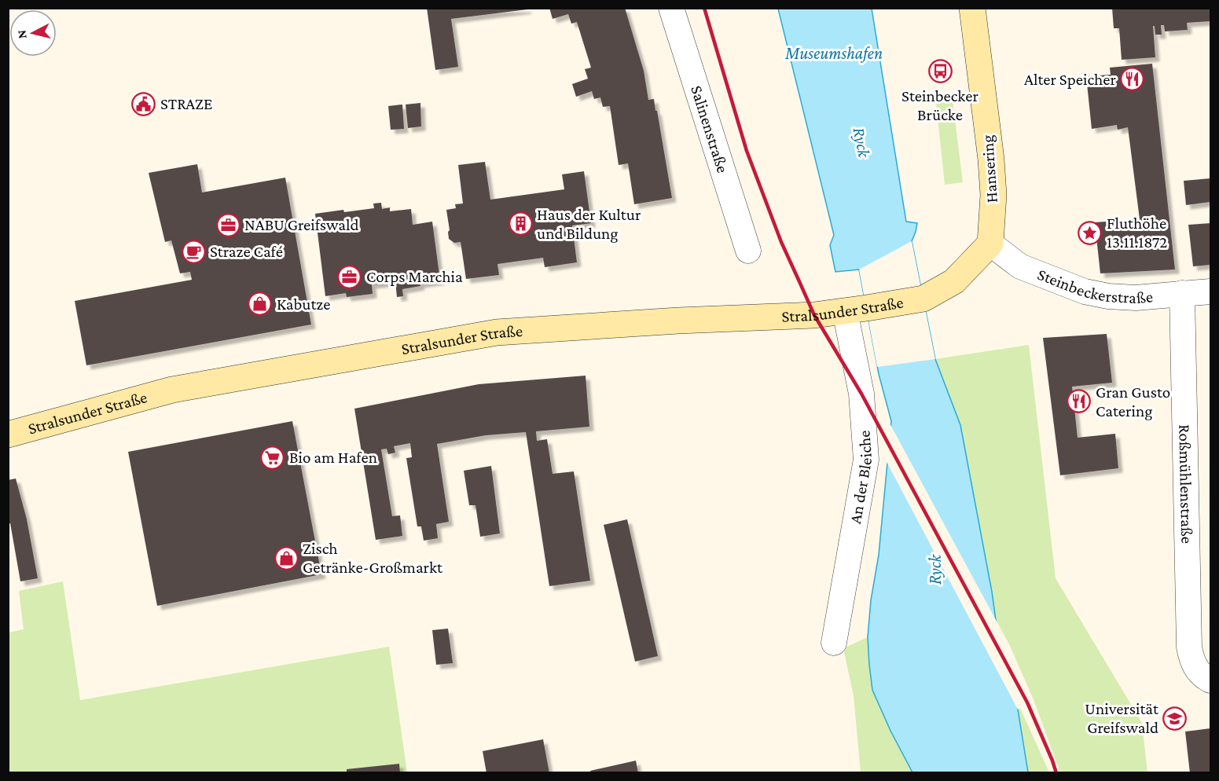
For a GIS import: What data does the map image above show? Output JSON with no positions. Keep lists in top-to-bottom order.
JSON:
{
  "streets": {
    "main road": ["Hansering", "Stralsunder Straße"],
    "street": [
      "Salinenstraße",
      "Steinbeckerstraße",
      "An der Bleiche",
      "Roßmühlenstraße"
    ]
  },
  "crossings": [
    ["Hansering", "Steinbeckerstraße"],
    ["Hansering", "Stralsunder Straße"],
    ["Steinbeckerstraße", "Stralsunder Straße"],
    ["Steinbeckerstraße", "Roßmühlenstraße"],
    ["Stralsunder Straße", "An der Bleiche"]
  ],
  "water": ["Museumshafen", "Ryck"],
  "places": {
    "bus stop": ["Steinbecker Brücke"],
    "restaurant": ["Alter Speicher", "Gran Gusto Catering"],
    "public building": ["STRAZE"],
    "building": ["Haus der Kultur und Bildung"],
    "office": ["NABU Greifswald", "Corps Marchia"],
    "place": ["Fluthöhe 13.11.1872"],
    "cafe": ["Straze Café"],
    "shop": ["Kabutze", "Zisch Getränke-Großmarkt"],
    "supermarket": ["Bio am Hafen"],
    "school or university": ["Universität Greifswald"]
  },
  "north": "left"
}
